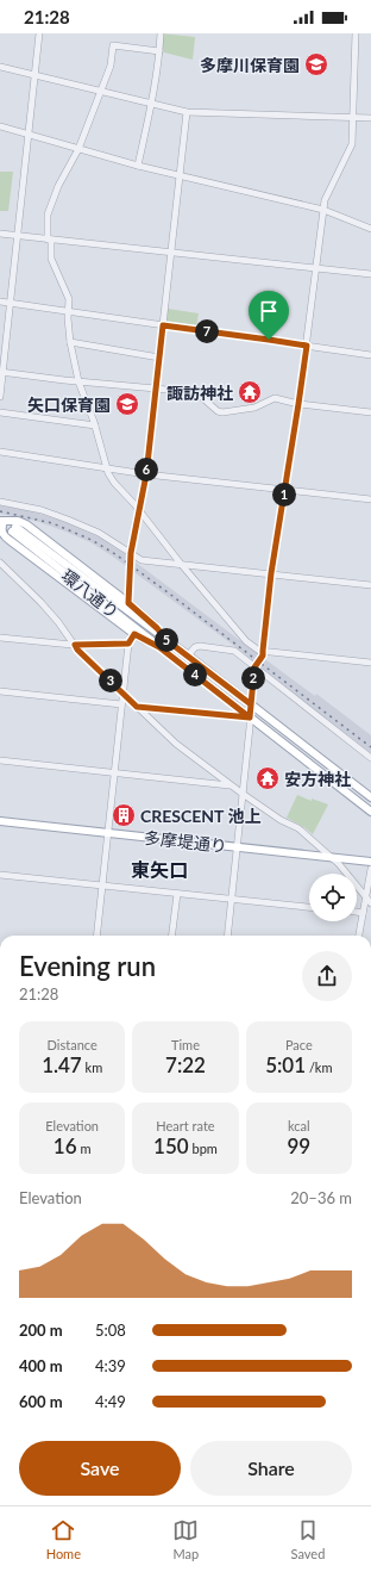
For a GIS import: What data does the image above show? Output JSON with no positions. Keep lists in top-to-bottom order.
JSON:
{
  "streets": {
    "main road": ["環八通り", "多摩堤通り"]
  },
  "districts": ["東矢口"],
  "places": {
    "school or university": ["多摩川保育園", "矢口保育園"],
    "temple": ["諏訪神社", "安方神社"],
    "building": ["CRESCENT 池上"]
  },
  "page": {
    "status": "21:28",
    "pins": [
      "7",
      "6",
      "1",
      "5",
      "4",
      "2",
      "3"
    ],
    "heading": ["Evening run", "21:28"],
    "stats": [
      ["Distance", "1.47 km"],
      ["Time", "7:22"],
      ["Pace", "5:01 /km"],
      ["Elevation", "16 m"],
      ["Heart rate", "150 bpm"],
      ["kcal", "99"]
    ],
    "chart": ["Elevation", "20–36 m"],
    "list": [
      {
        "name": "200 m",
        "note": "5:08"
      },
      {
        "name": "400 m",
        "note": "4:39"
      },
      {
        "name": "600 m",
        "note": "4:49"
      }
    ],
    "buttons": ["Save", "Share"],
    "tabs": ["Home", "Map", "Saved"]
  }
}
